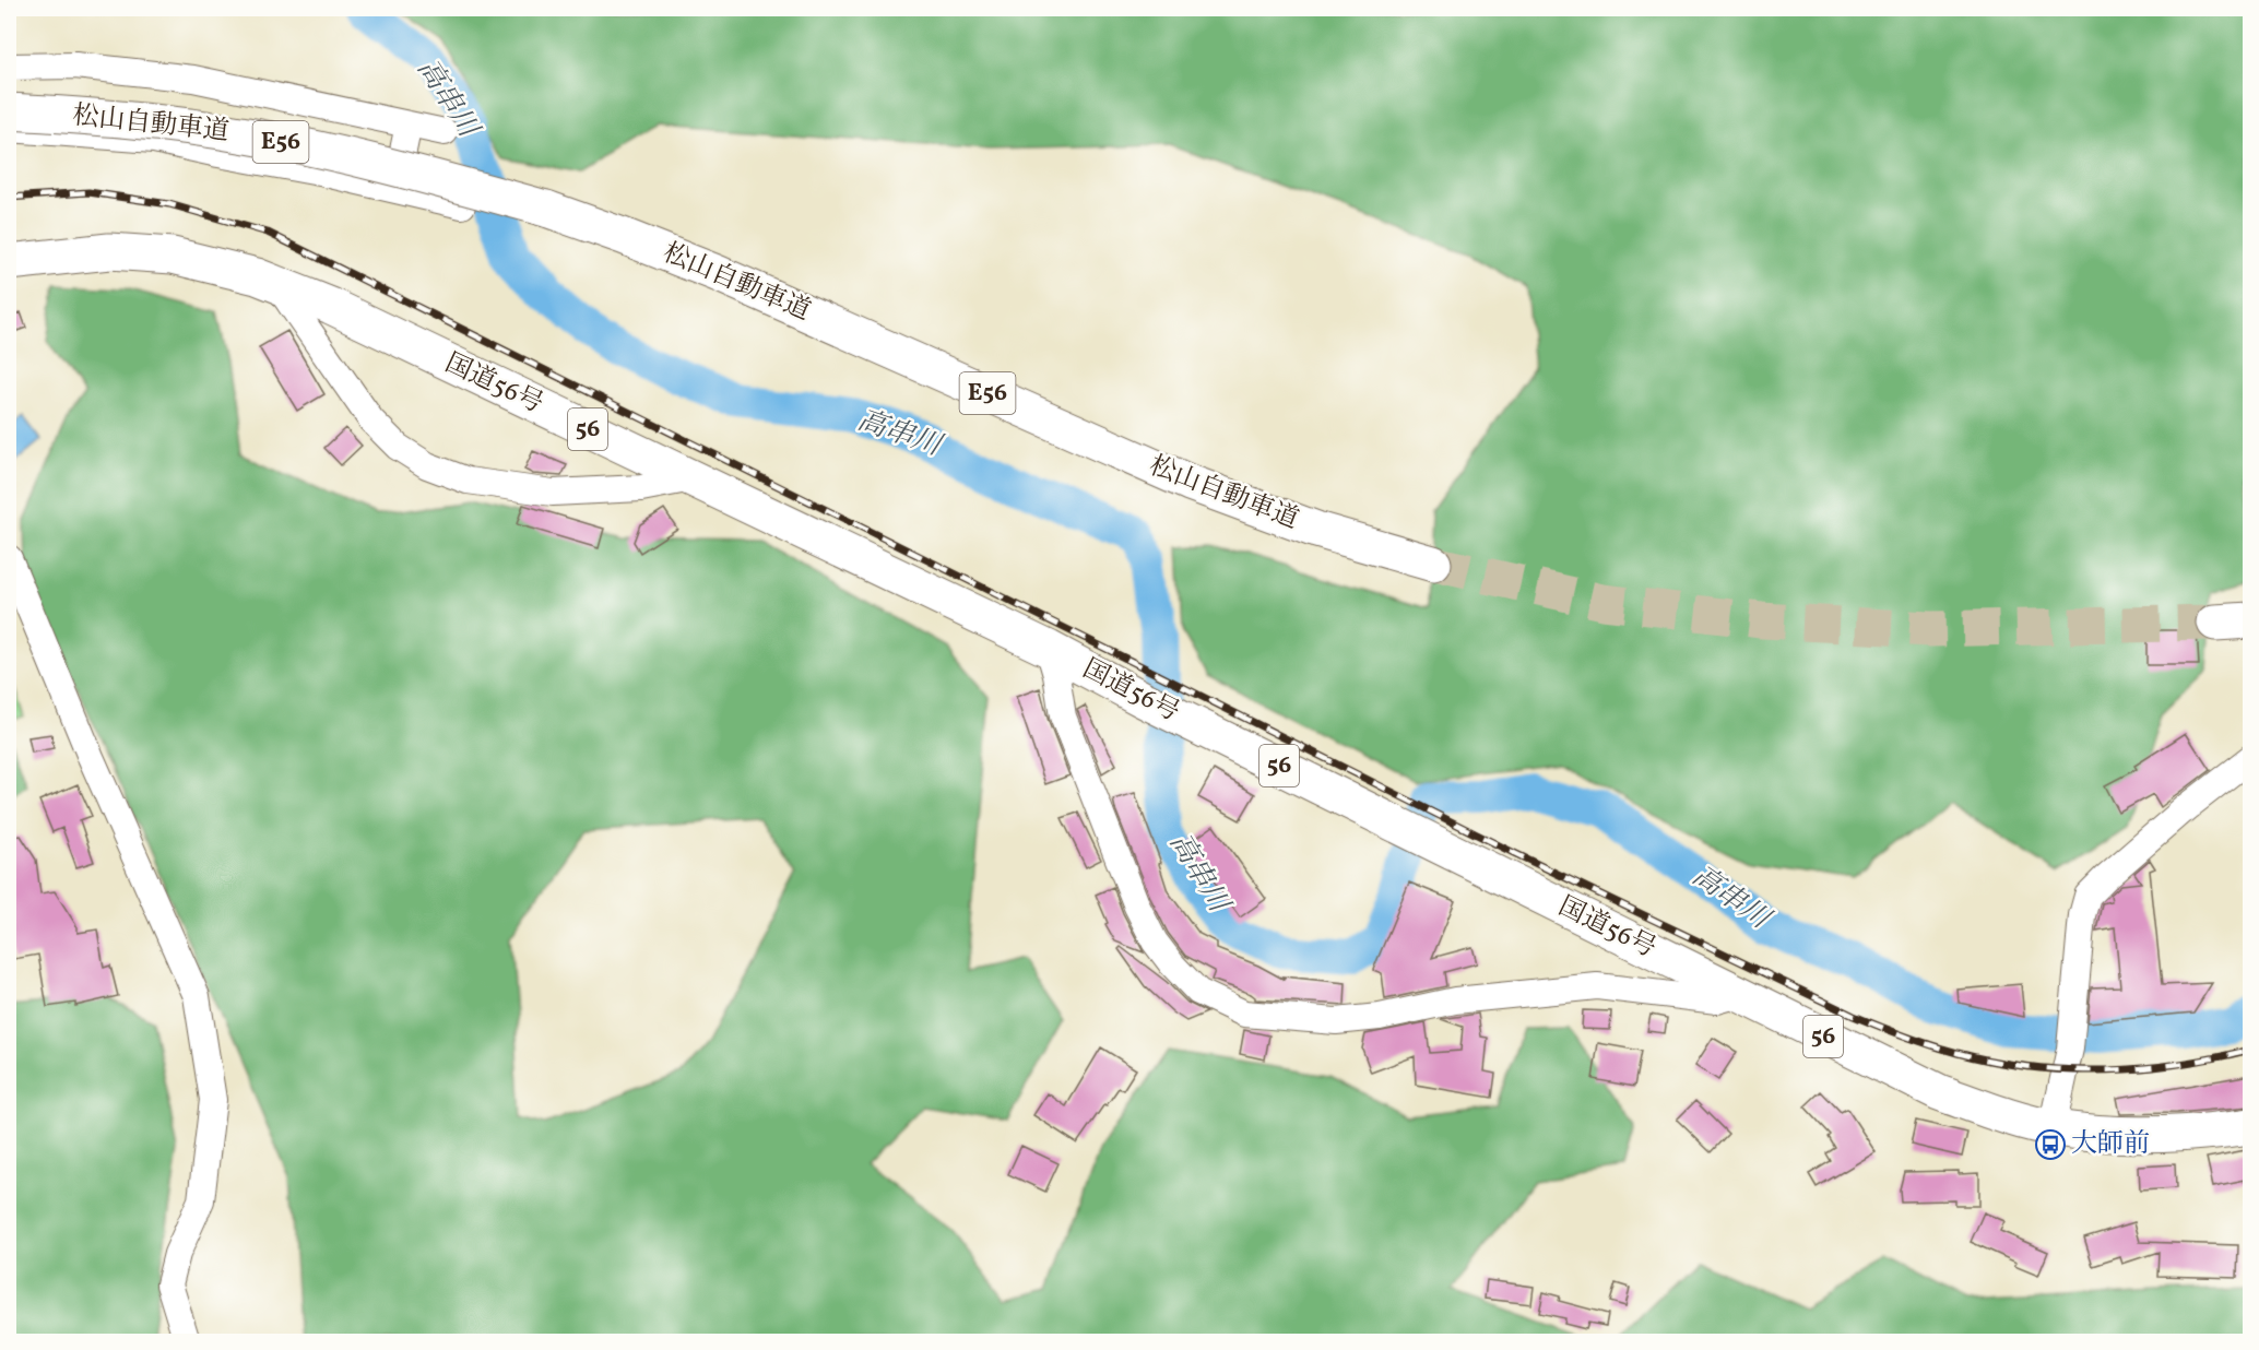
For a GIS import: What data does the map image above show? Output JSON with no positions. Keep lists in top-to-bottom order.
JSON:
{
  "streets": {
    "highway": [
      "松山自動車道",
      "E56",
      "国道56号",
      "56"
    ]
  },
  "water": ["高串川"],
  "places": {
    "bus stop": ["大師前"]
  }
}
